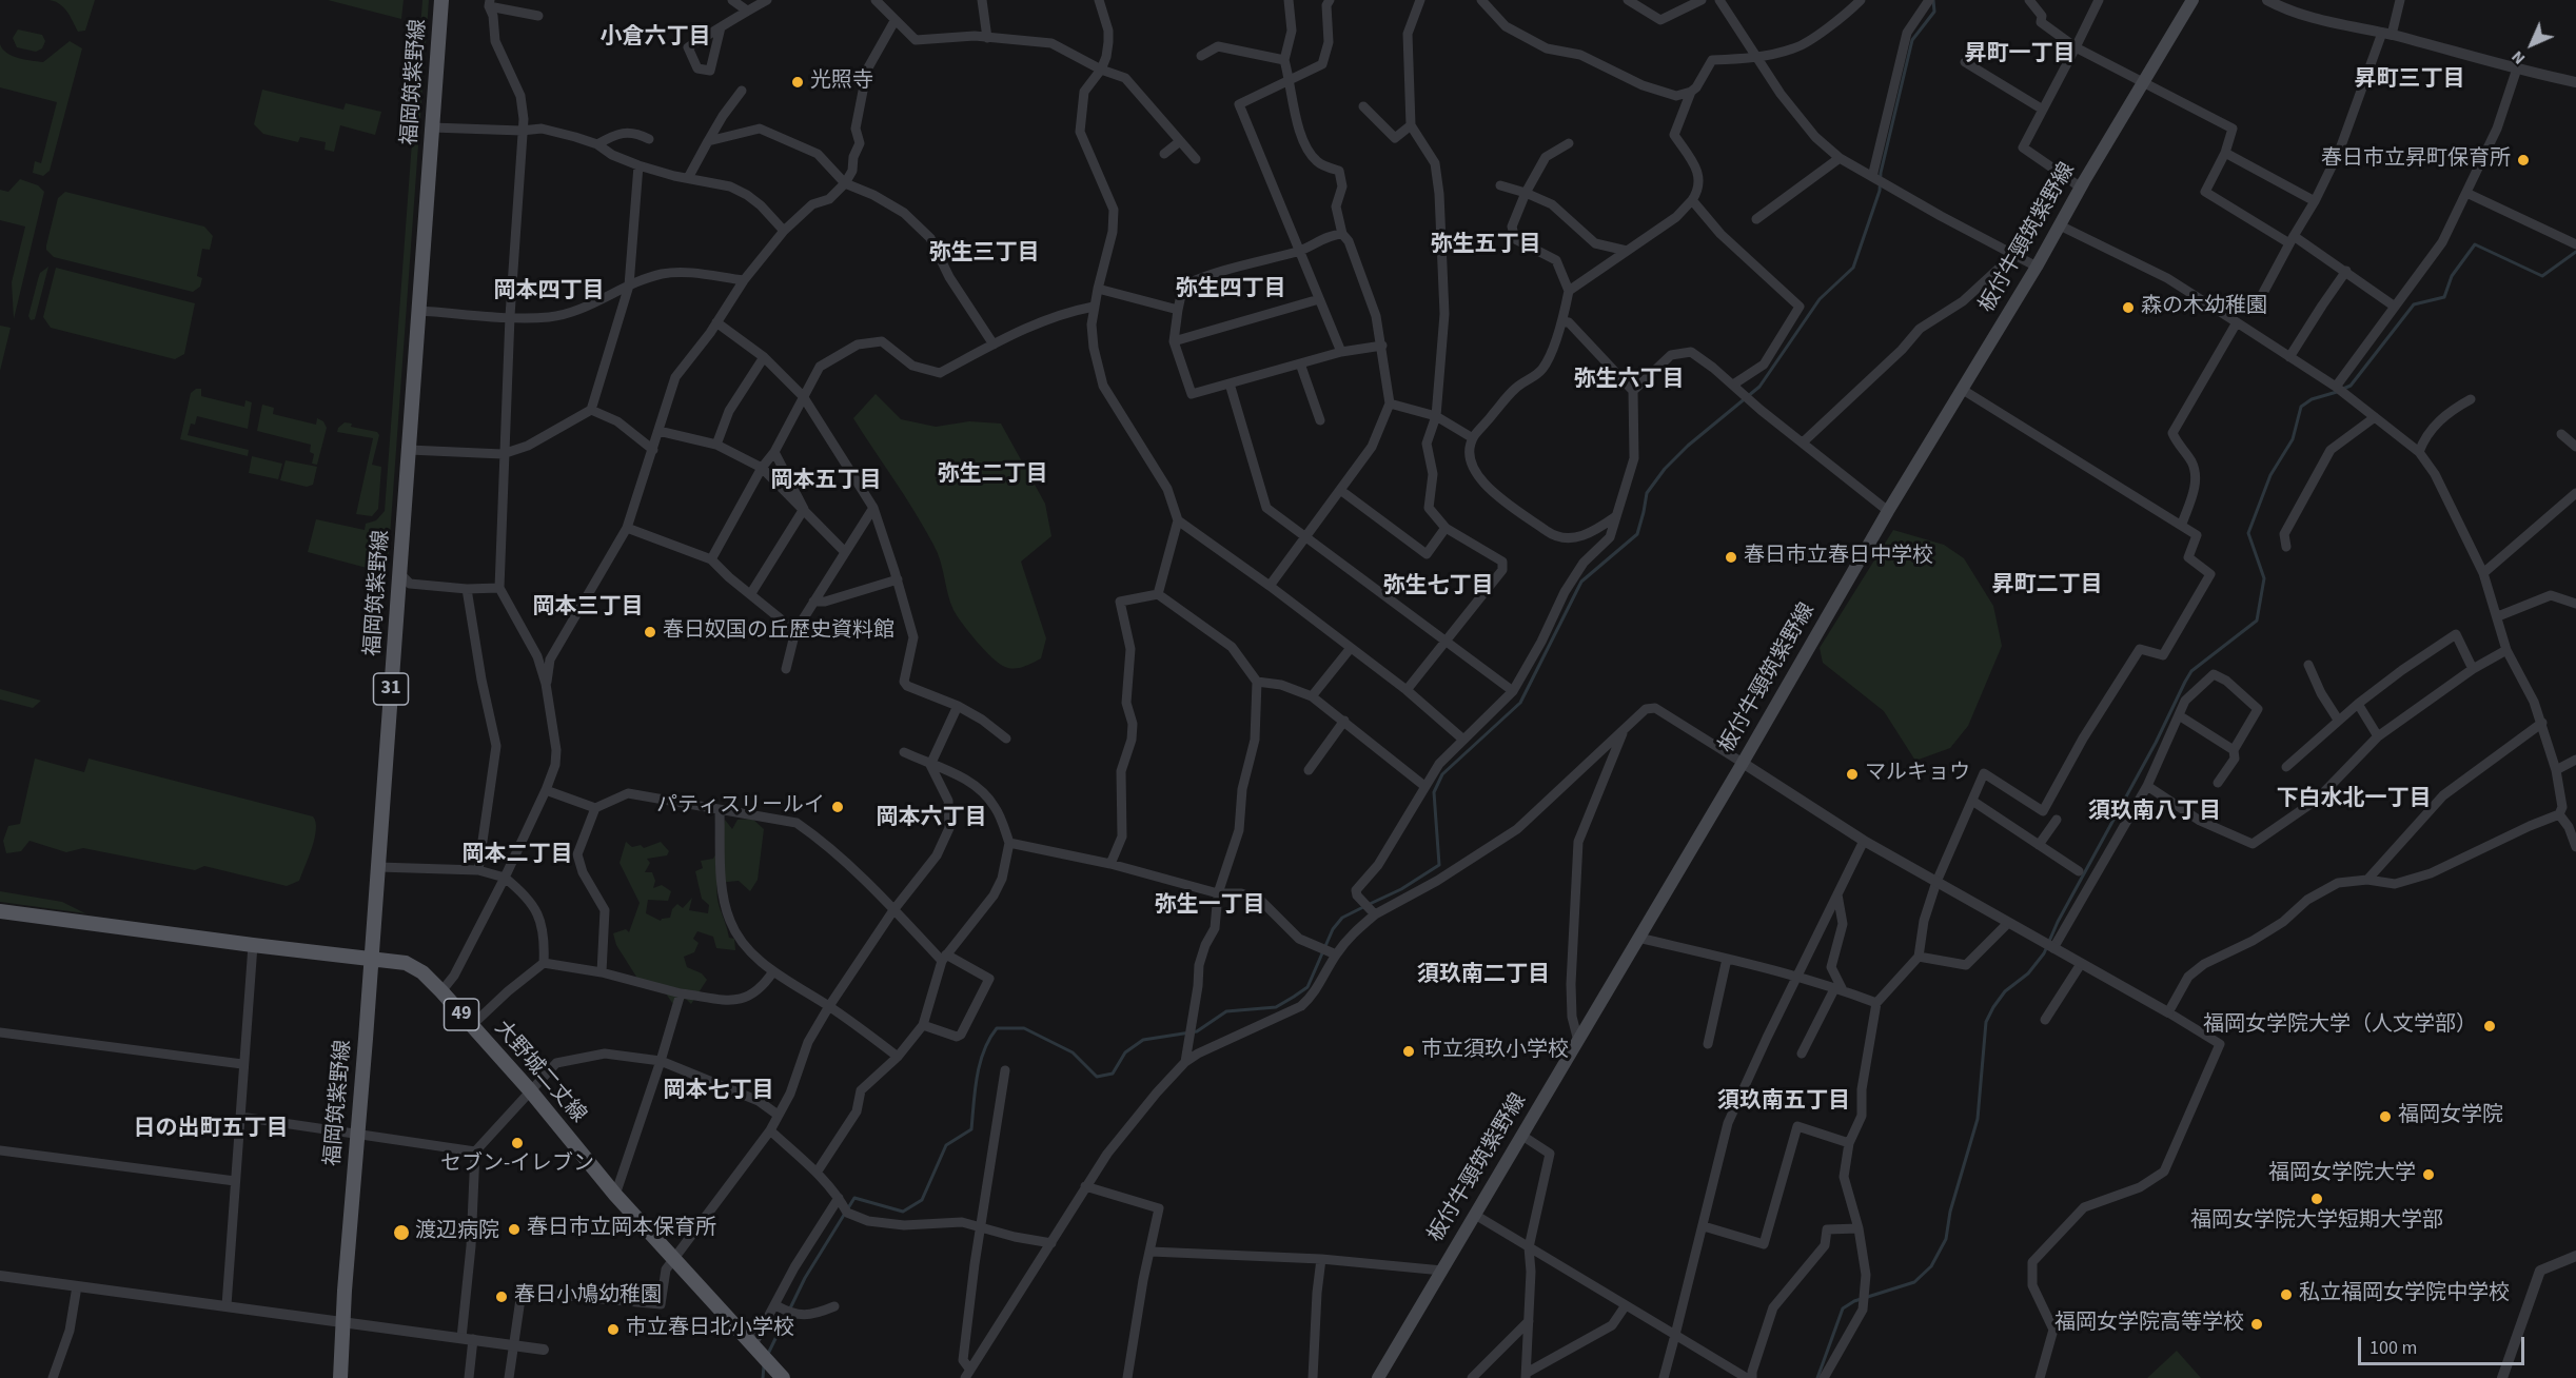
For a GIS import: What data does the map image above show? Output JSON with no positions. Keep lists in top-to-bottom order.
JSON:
{
  "streets": {
    "main road": [
      "福岡筑紫野線",
      "板付牛頸筑紫野線",
      "31",
      "49",
      "大野城二丈線"
    ]
  },
  "crossings": [
    ["福岡筑紫野線", "大野城二丈線"]
  ],
  "districts": [
    "小倉六丁目",
    "昇町一丁目",
    "昇町三丁目",
    "弥生五丁目",
    "弥生三丁目",
    "弥生四丁目",
    "岡本四丁目",
    "弥生六丁目",
    "弥生二丁目",
    "岡本五丁目",
    "昇町二丁目",
    "弥生七丁目",
    "岡本三丁目",
    "下白水北一丁目",
    "須玖南八丁目",
    "岡本六丁目",
    "岡本二丁目",
    "弥生一丁目",
    "須玖南二丁目",
    "岡本七丁目",
    "須玖南五丁目",
    "日の出町五丁目"
  ],
  "places": [
    "光照寺",
    "春日市立昇町保育所",
    "森の木幼稚園",
    "春日市立春日中学校",
    "春日奴国の丘歴史資料館",
    "マルキョウ",
    "パティスリールイ",
    "福岡女学院大学（人文学部）",
    "市立須玖小学校",
    "福岡女学院",
    "セブン-イレブン",
    "福岡女学院大学",
    "福岡女学院大学短期大学部",
    "春日市立岡本保育所",
    "渡辺病院",
    "私立福岡女学院中学校",
    "春日小鳩幼稚園",
    "福岡女学院高等学校",
    "市立春日北小学校"
  ],
  "scale_bar": "100 m",
  "north": "bottom left"
}
